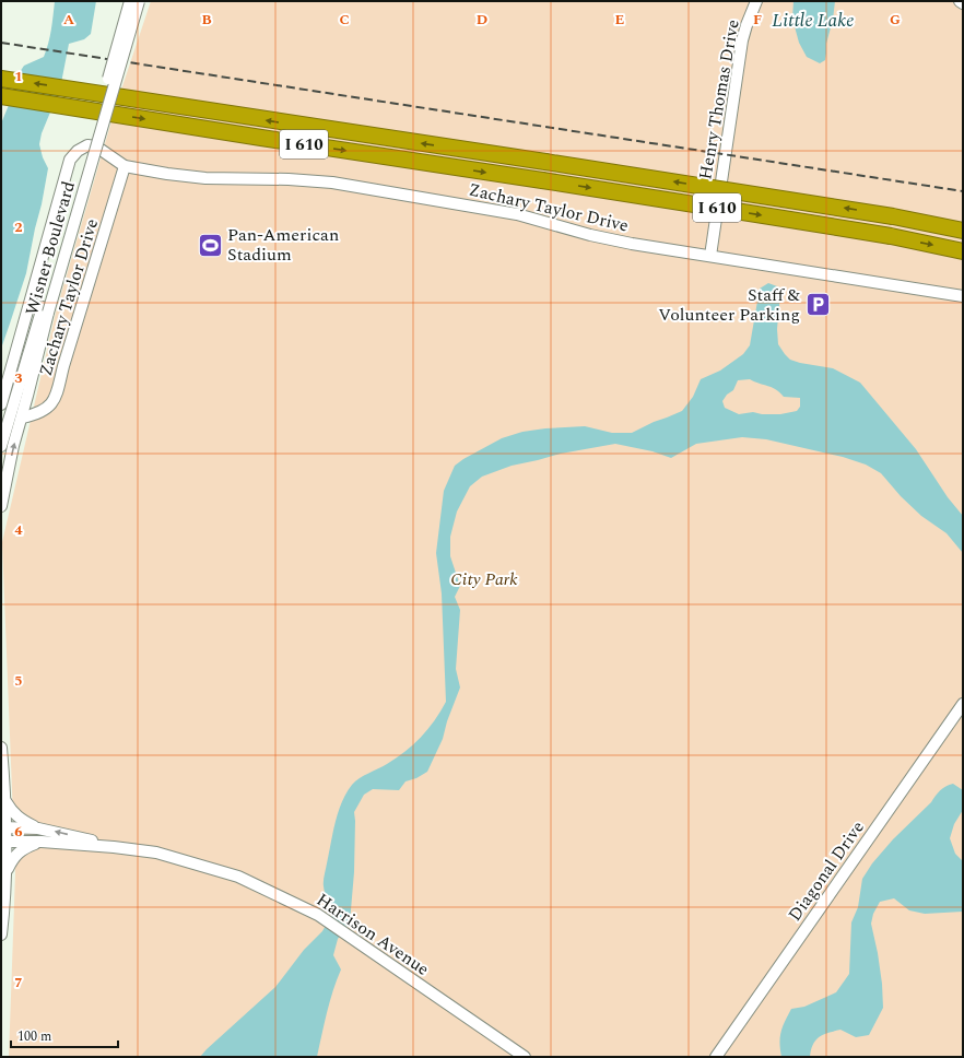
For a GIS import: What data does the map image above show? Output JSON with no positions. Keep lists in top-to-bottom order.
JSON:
{
  "streets": {
    "highway": ["I 610"],
    "street": [
      "Henry Thomas Drive",
      "Zachary Taylor Drive",
      "Wisner Boulevard",
      "Diagonal Drive",
      "Harrison Avenue"
    ]
  },
  "crossings": [
    ["Henry Thomas Drive", "Zachary Taylor Drive"]
  ],
  "water": ["Little Lake"],
  "parks": ["City Park"],
  "places": {
    "sports": ["Pan-American Stadium"],
    "parking": ["Staff & Volunteer Parking"]
  },
  "scale_bar": "100 m",
  "grid": {
    "columns": [
      "A",
      "B",
      "C",
      "D",
      "E",
      "F",
      "G"
    ],
    "rows": [
      "1",
      "2",
      "3",
      "4",
      "5",
      "6",
      "7"
    ]
  }
}
